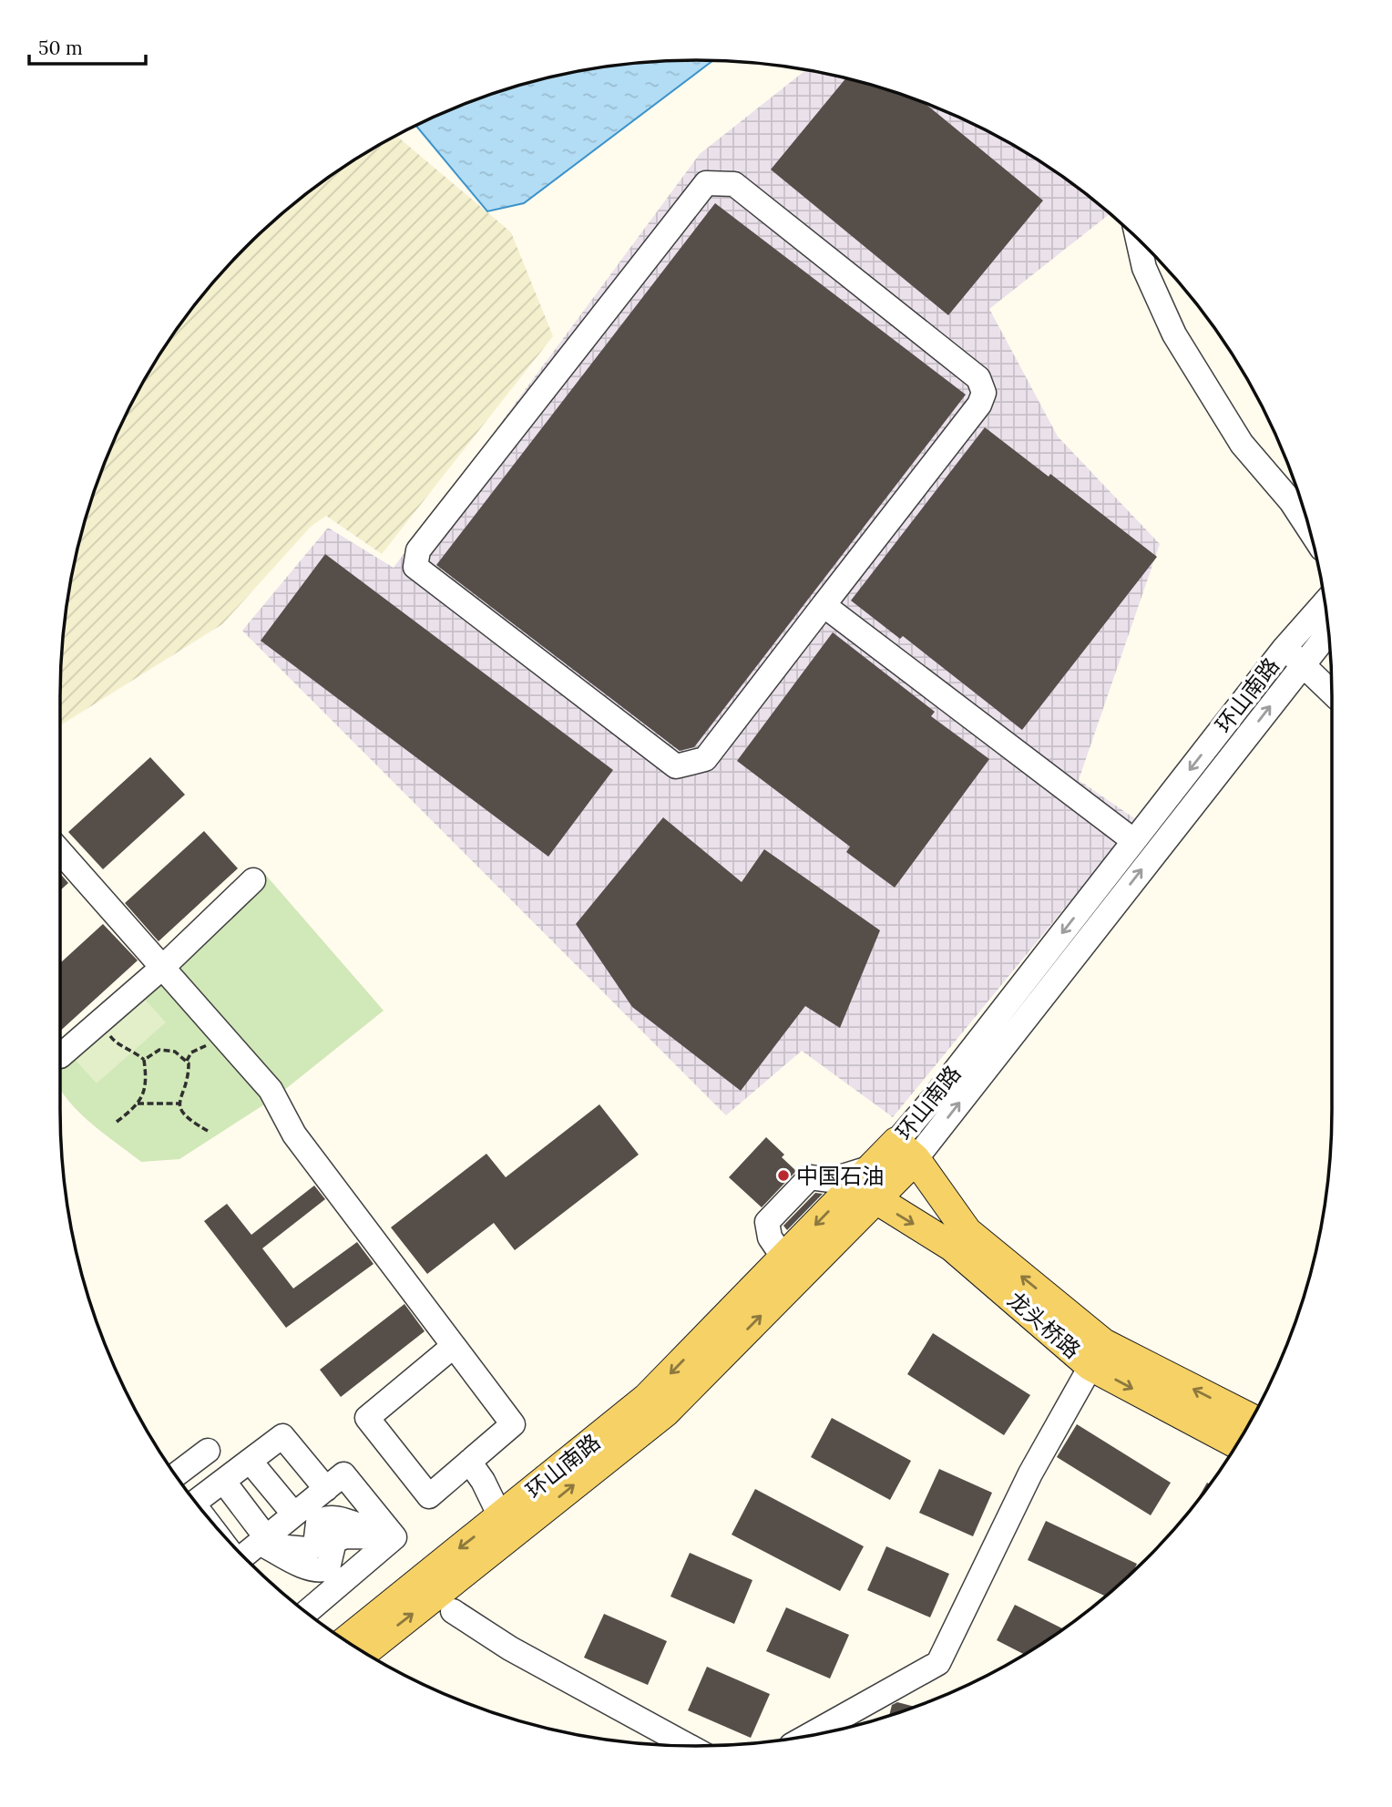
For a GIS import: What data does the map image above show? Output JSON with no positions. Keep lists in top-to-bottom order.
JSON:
{
  "streets": {
    "main road": ["环山南路", "龙头桥路"]
  },
  "crossings": [
    ["环山南路", "龙头桥路"]
  ],
  "places": ["中国石油"],
  "scale_bar": "50 m"
}
